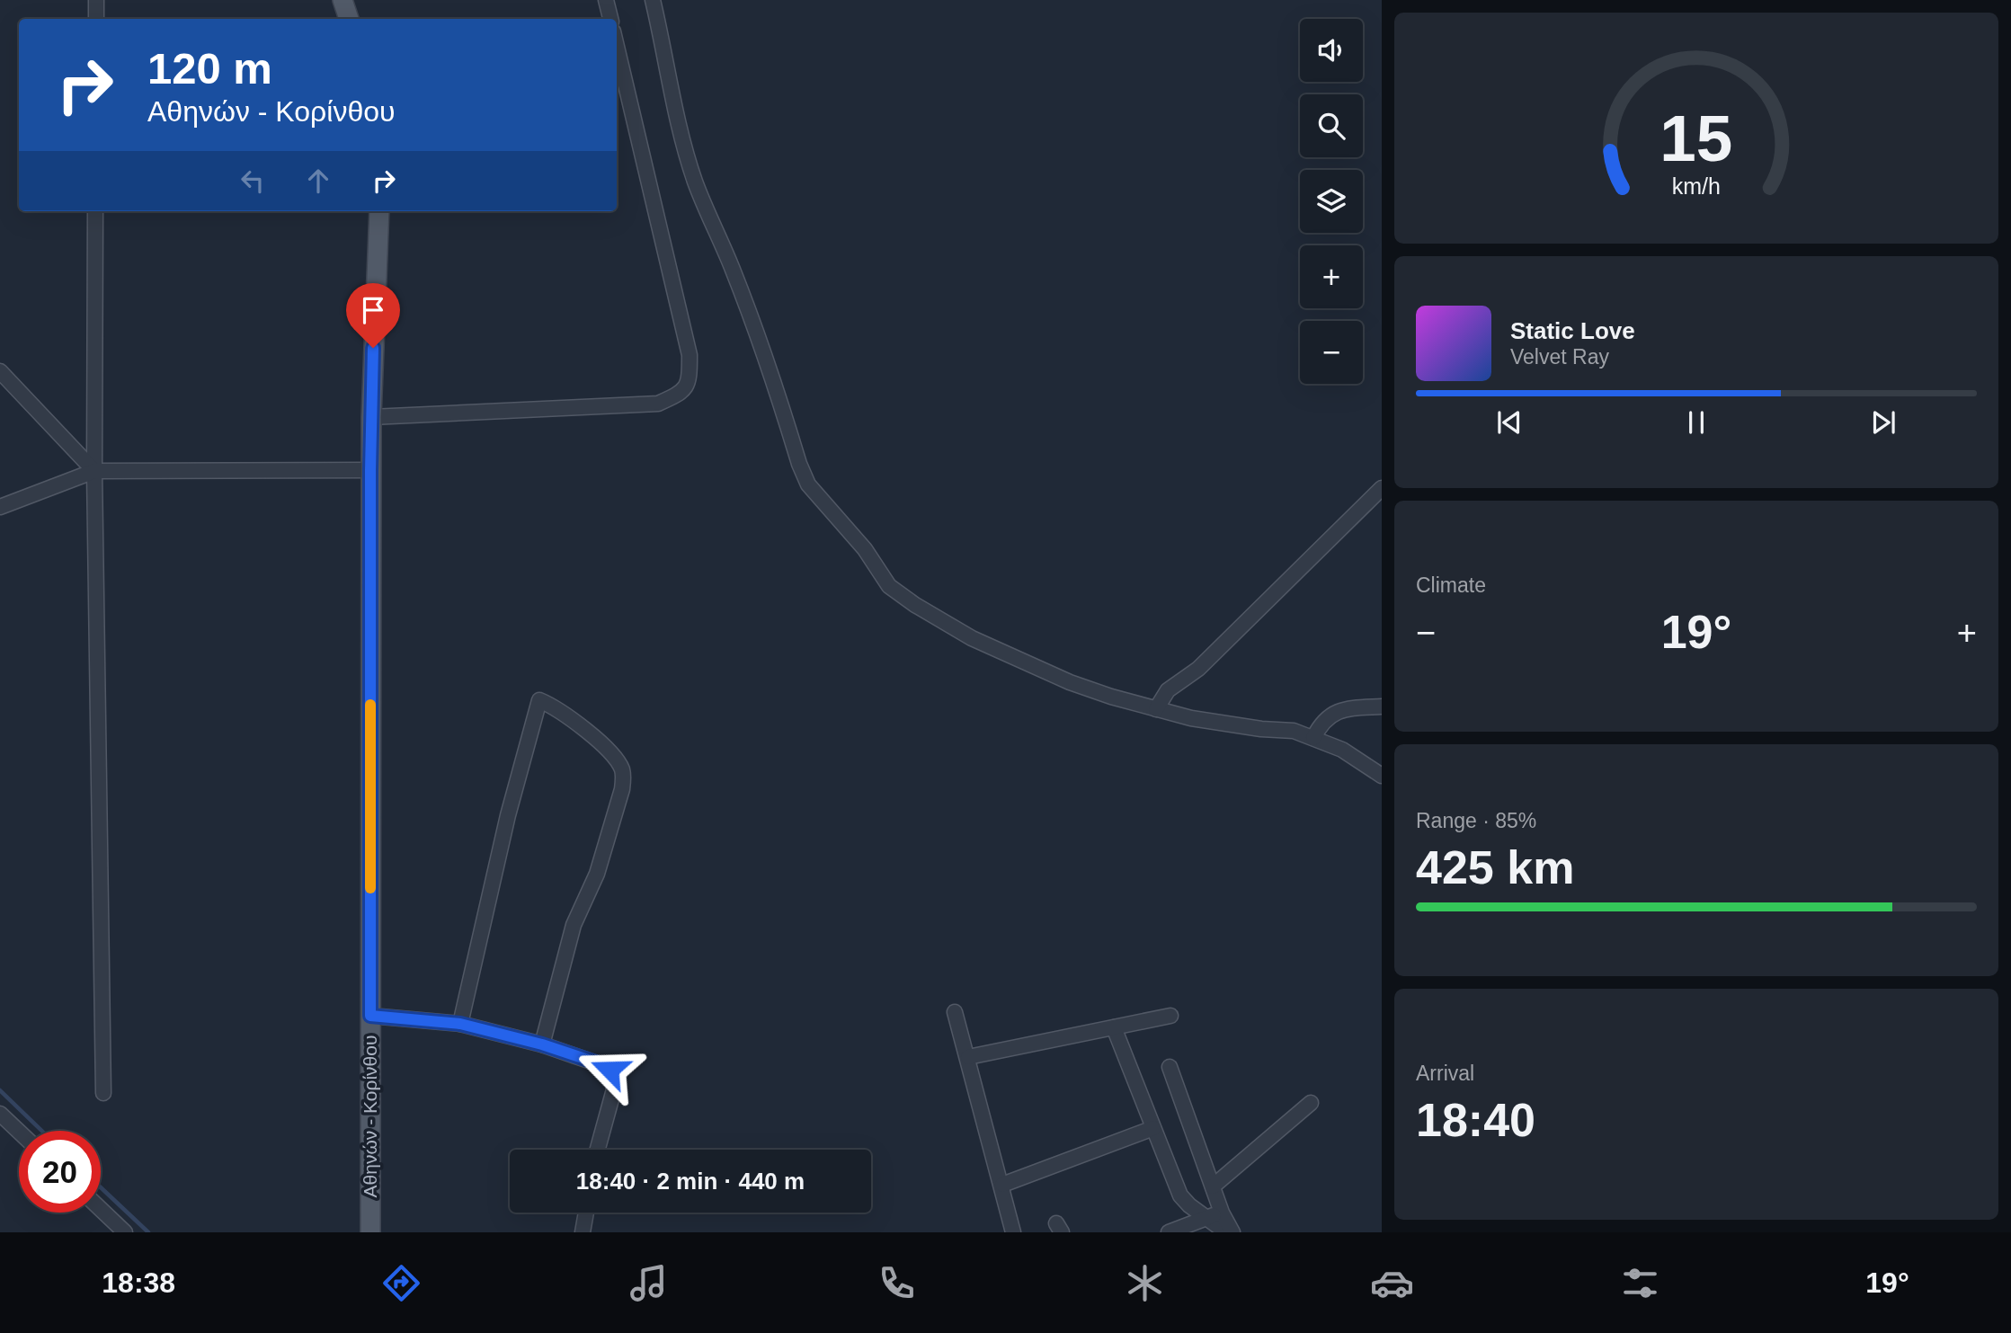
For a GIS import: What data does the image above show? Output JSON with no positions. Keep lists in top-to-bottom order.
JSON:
{
  "streets": {
    "main road": ["Αθηνών - Κορίνθου"]
  },
  "page": {
    "map_buttons": ["+", "−"],
    "turn": ["120 m", "Αθηνών - Κορίνθου"],
    "song": ["Static Love", "Velvet Ray"],
    "tile": [
      "Climate",
      ["Range · 85%", "425 km"],
      ["Arrival", "18:40"]
    ],
    "heat": ["−", "19°", "+"],
    "limit": "20",
    "trip": "18:40 · 2 min · 440 m",
    "tabs": ["18:38", "19°"],
    "gauge": ["15", "km/h"]
  }
}
